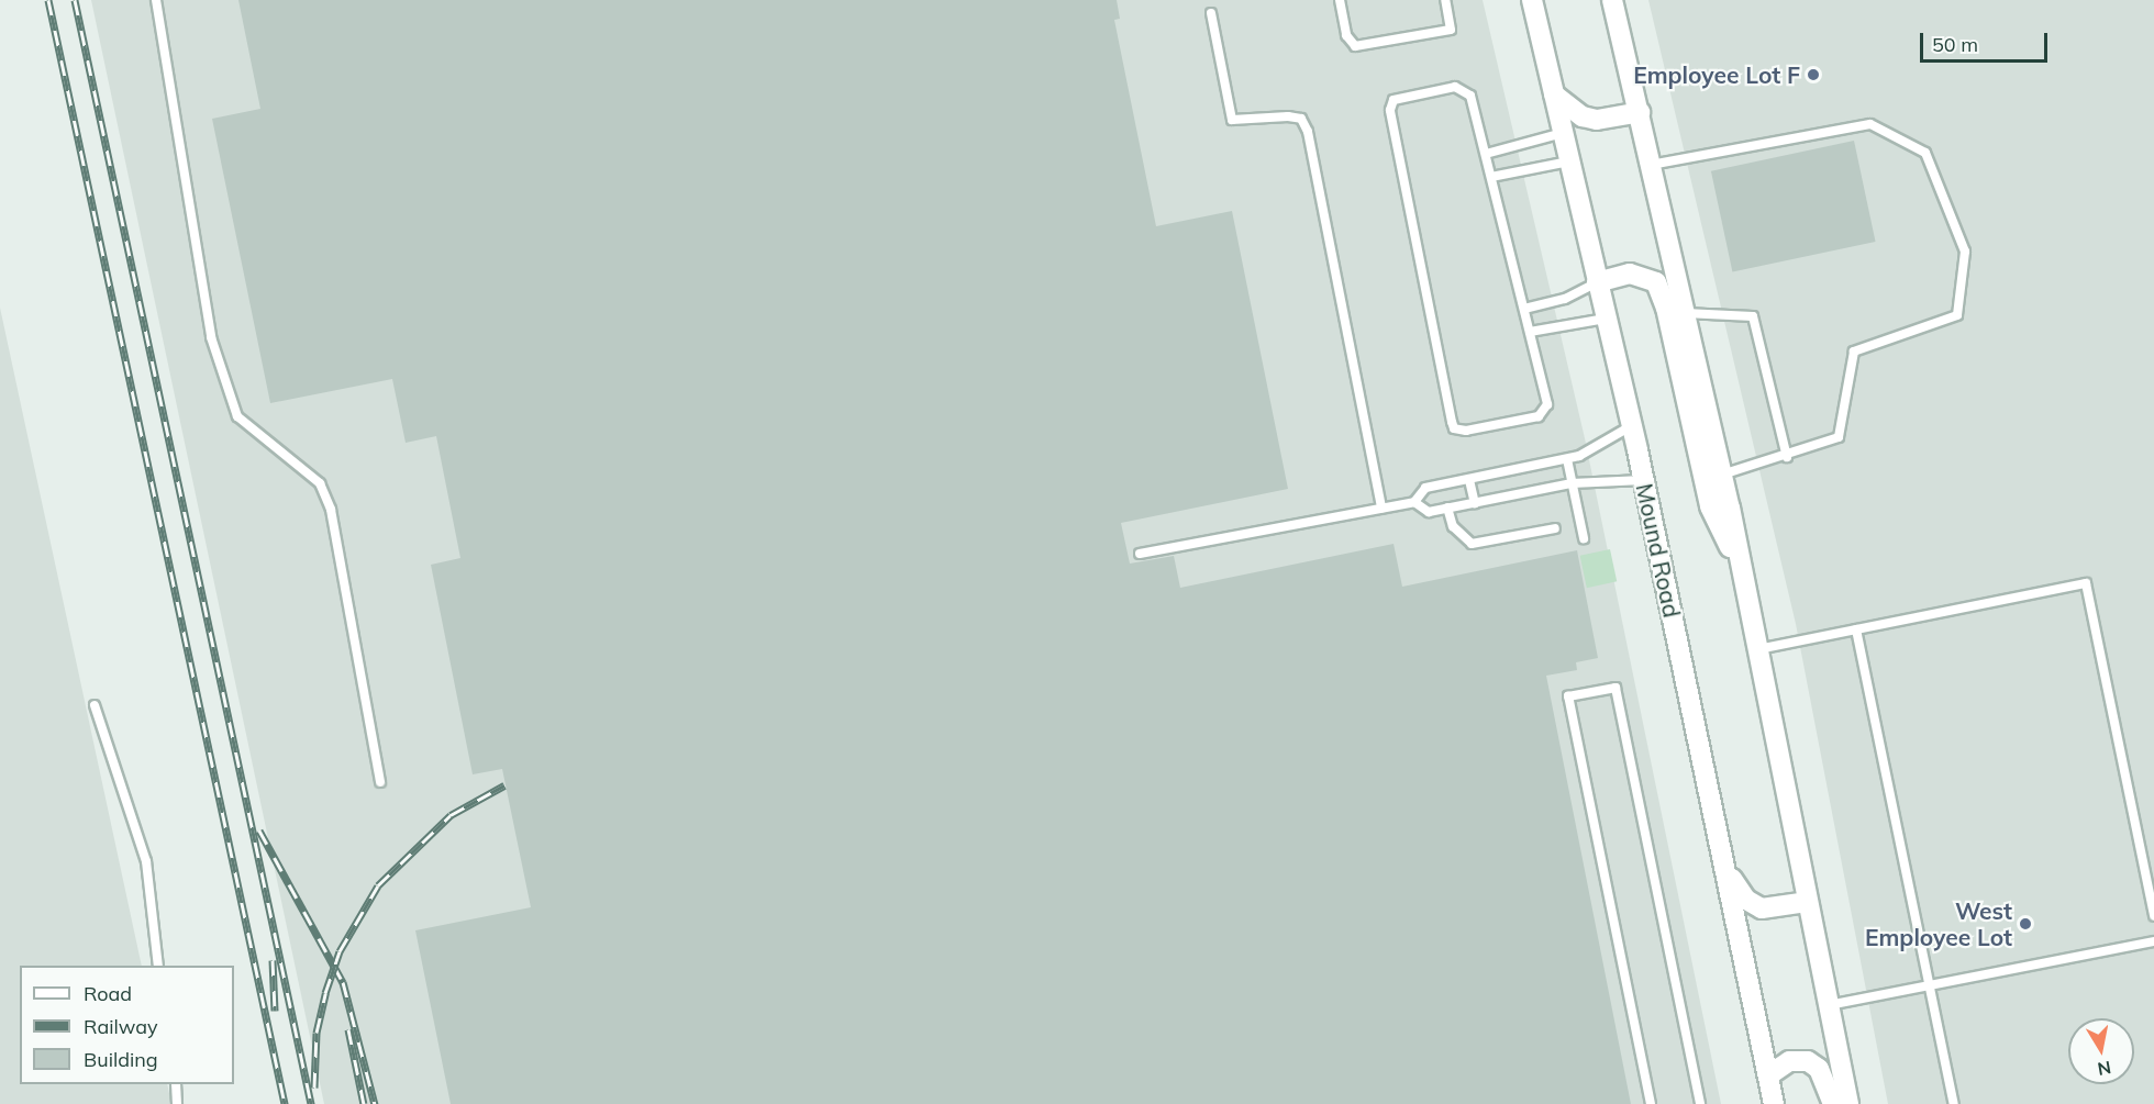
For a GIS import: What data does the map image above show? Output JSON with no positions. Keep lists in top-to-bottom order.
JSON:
{
  "streets": {
    "main road": ["Mound Road"]
  },
  "places": ["Employee Lot F", "West Employee Lot"],
  "legend": ["Road", "Railway", "Building"],
  "scale_bar": "50 m",
  "north": "bottom"
}
